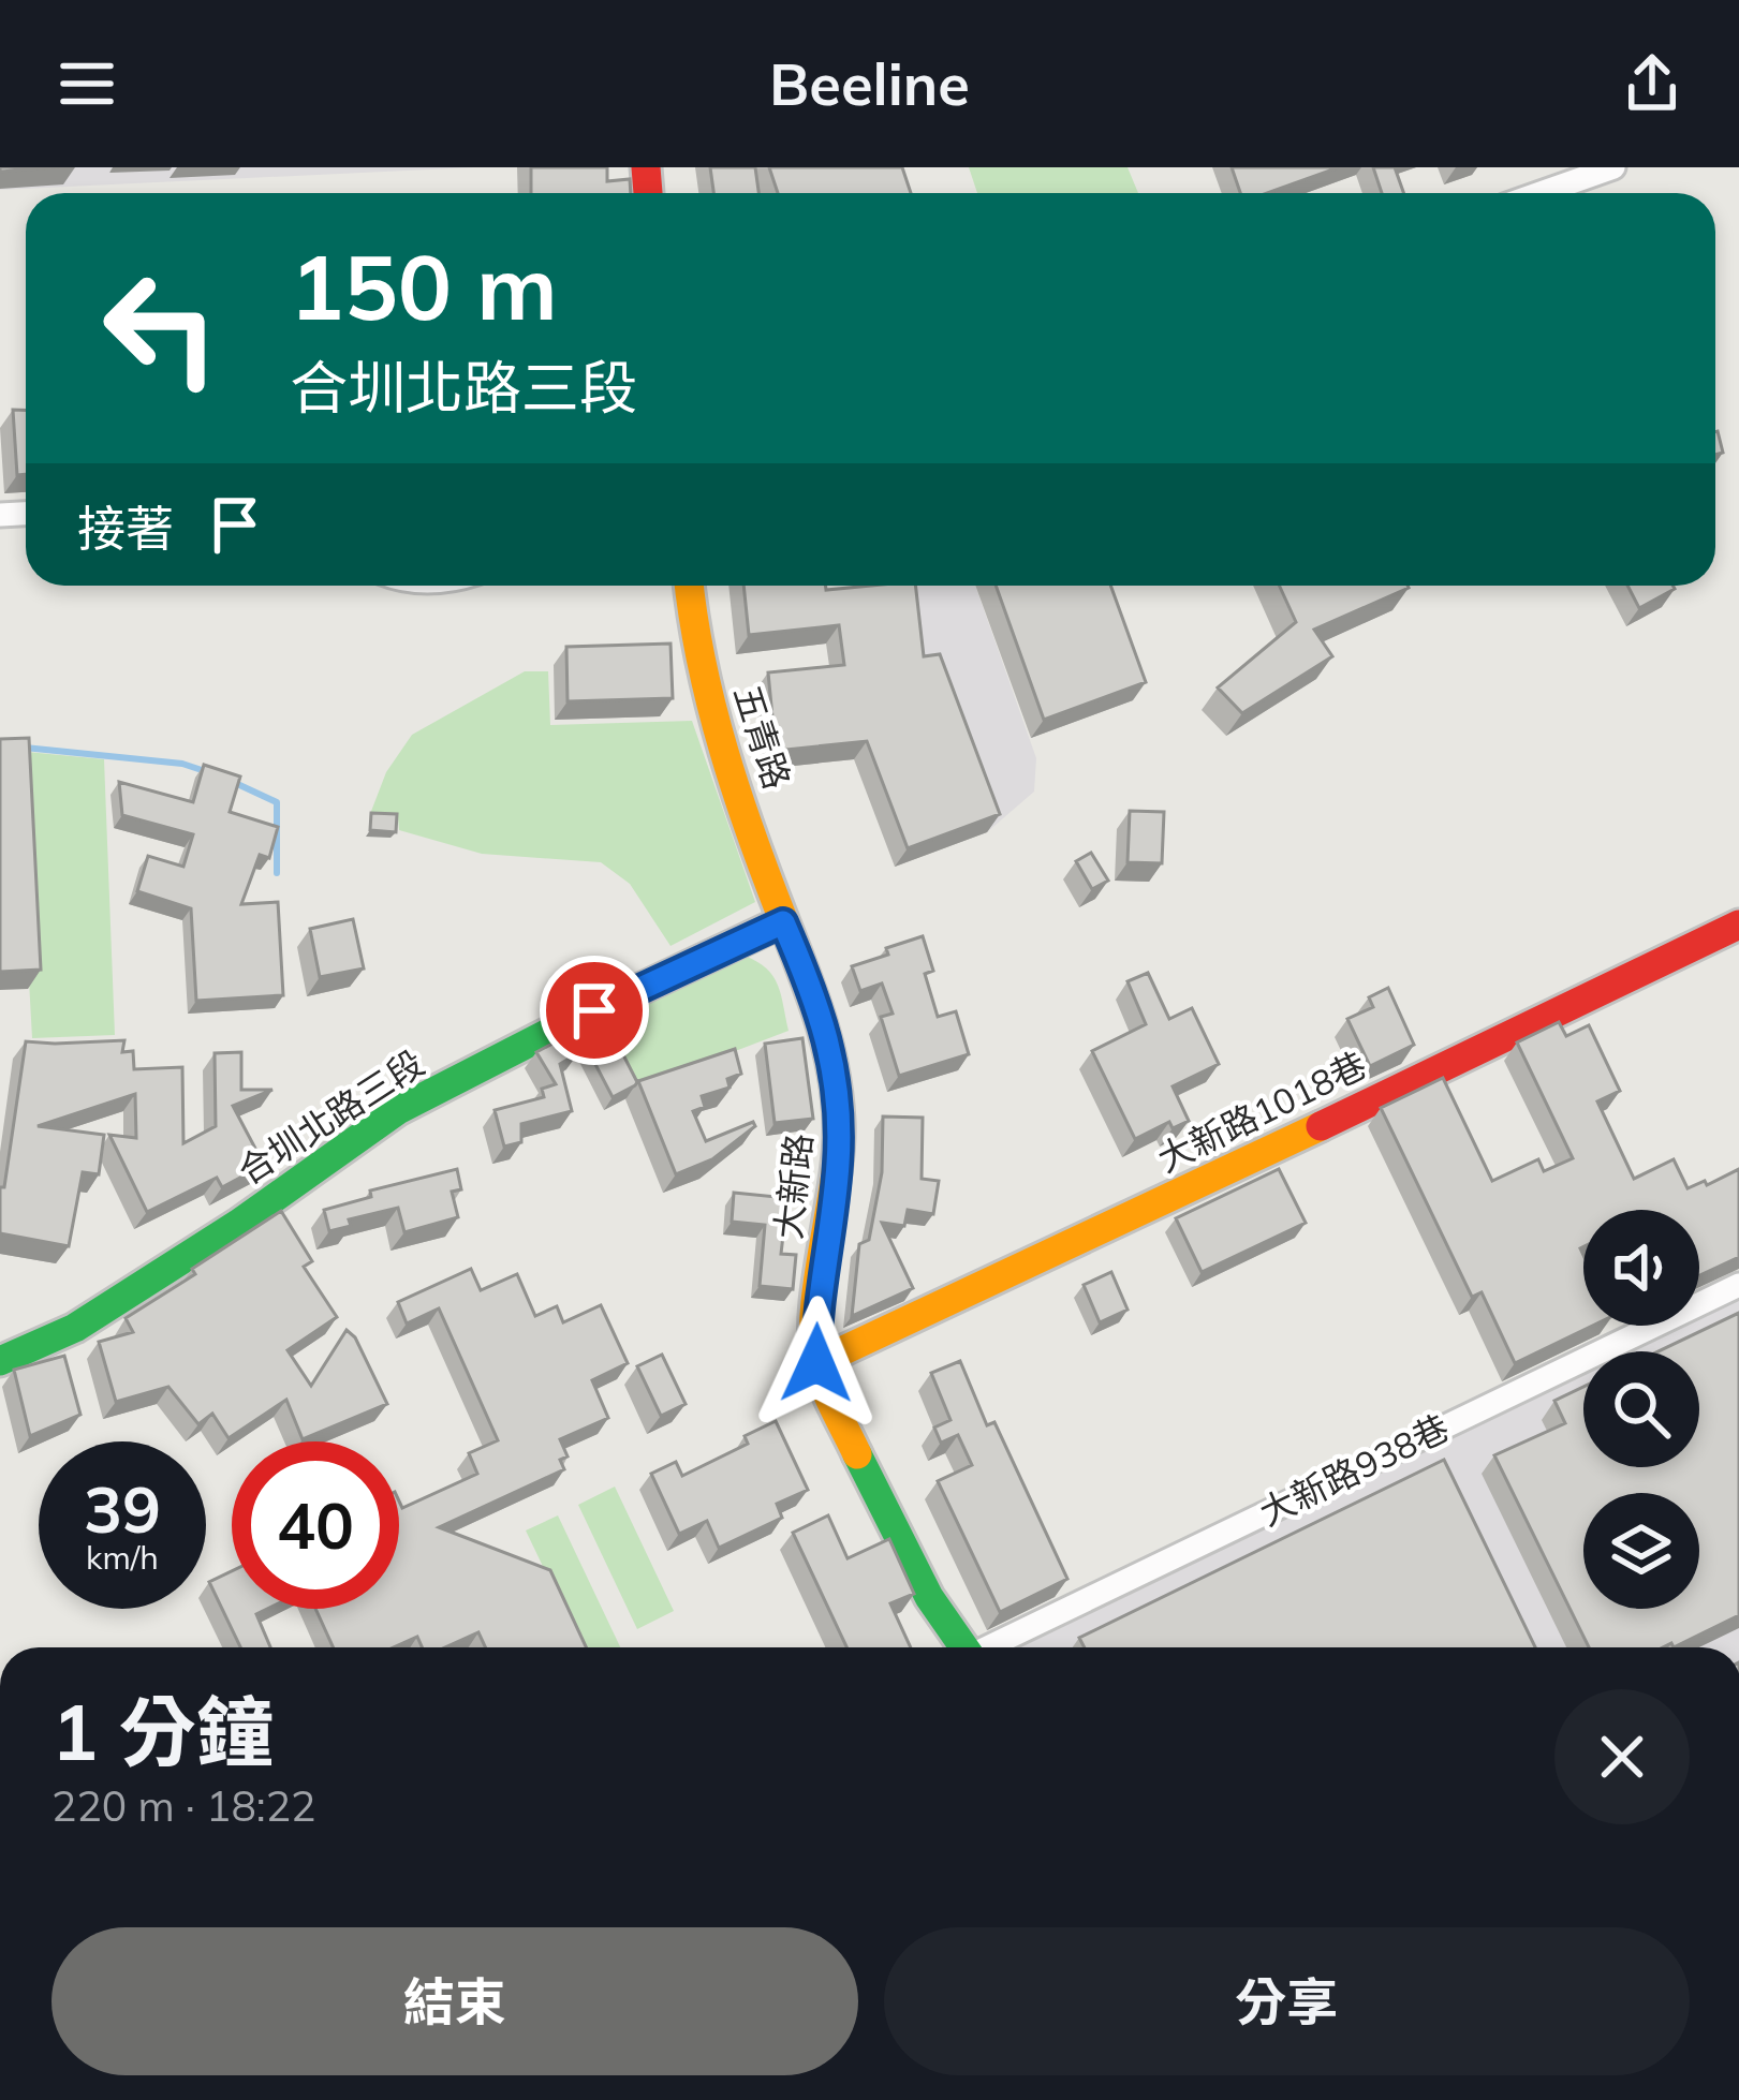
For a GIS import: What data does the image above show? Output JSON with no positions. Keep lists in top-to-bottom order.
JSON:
{
  "streets": {
    "street": [
      "五青路",
      "大新路1018巷",
      "合圳北路三段",
      "大新路",
      "大新路938巷"
    ]
  },
  "crossings": [
    ["五青路", "合圳北路三段"],
    ["五青路", "大新路"],
    ["大新路1018巷", "大新路"],
    ["合圳北路三段", "大新路"]
  ],
  "page": {
    "header": "Beeline",
    "turn": ["150 m", "合圳北路三段"],
    "then": "接著",
    "speed": "39 km/h",
    "limit": "40",
    "heading": ["1 分鐘", "220 m · 18:22"],
    "buttons": ["結束", "分享"]
  }
}
